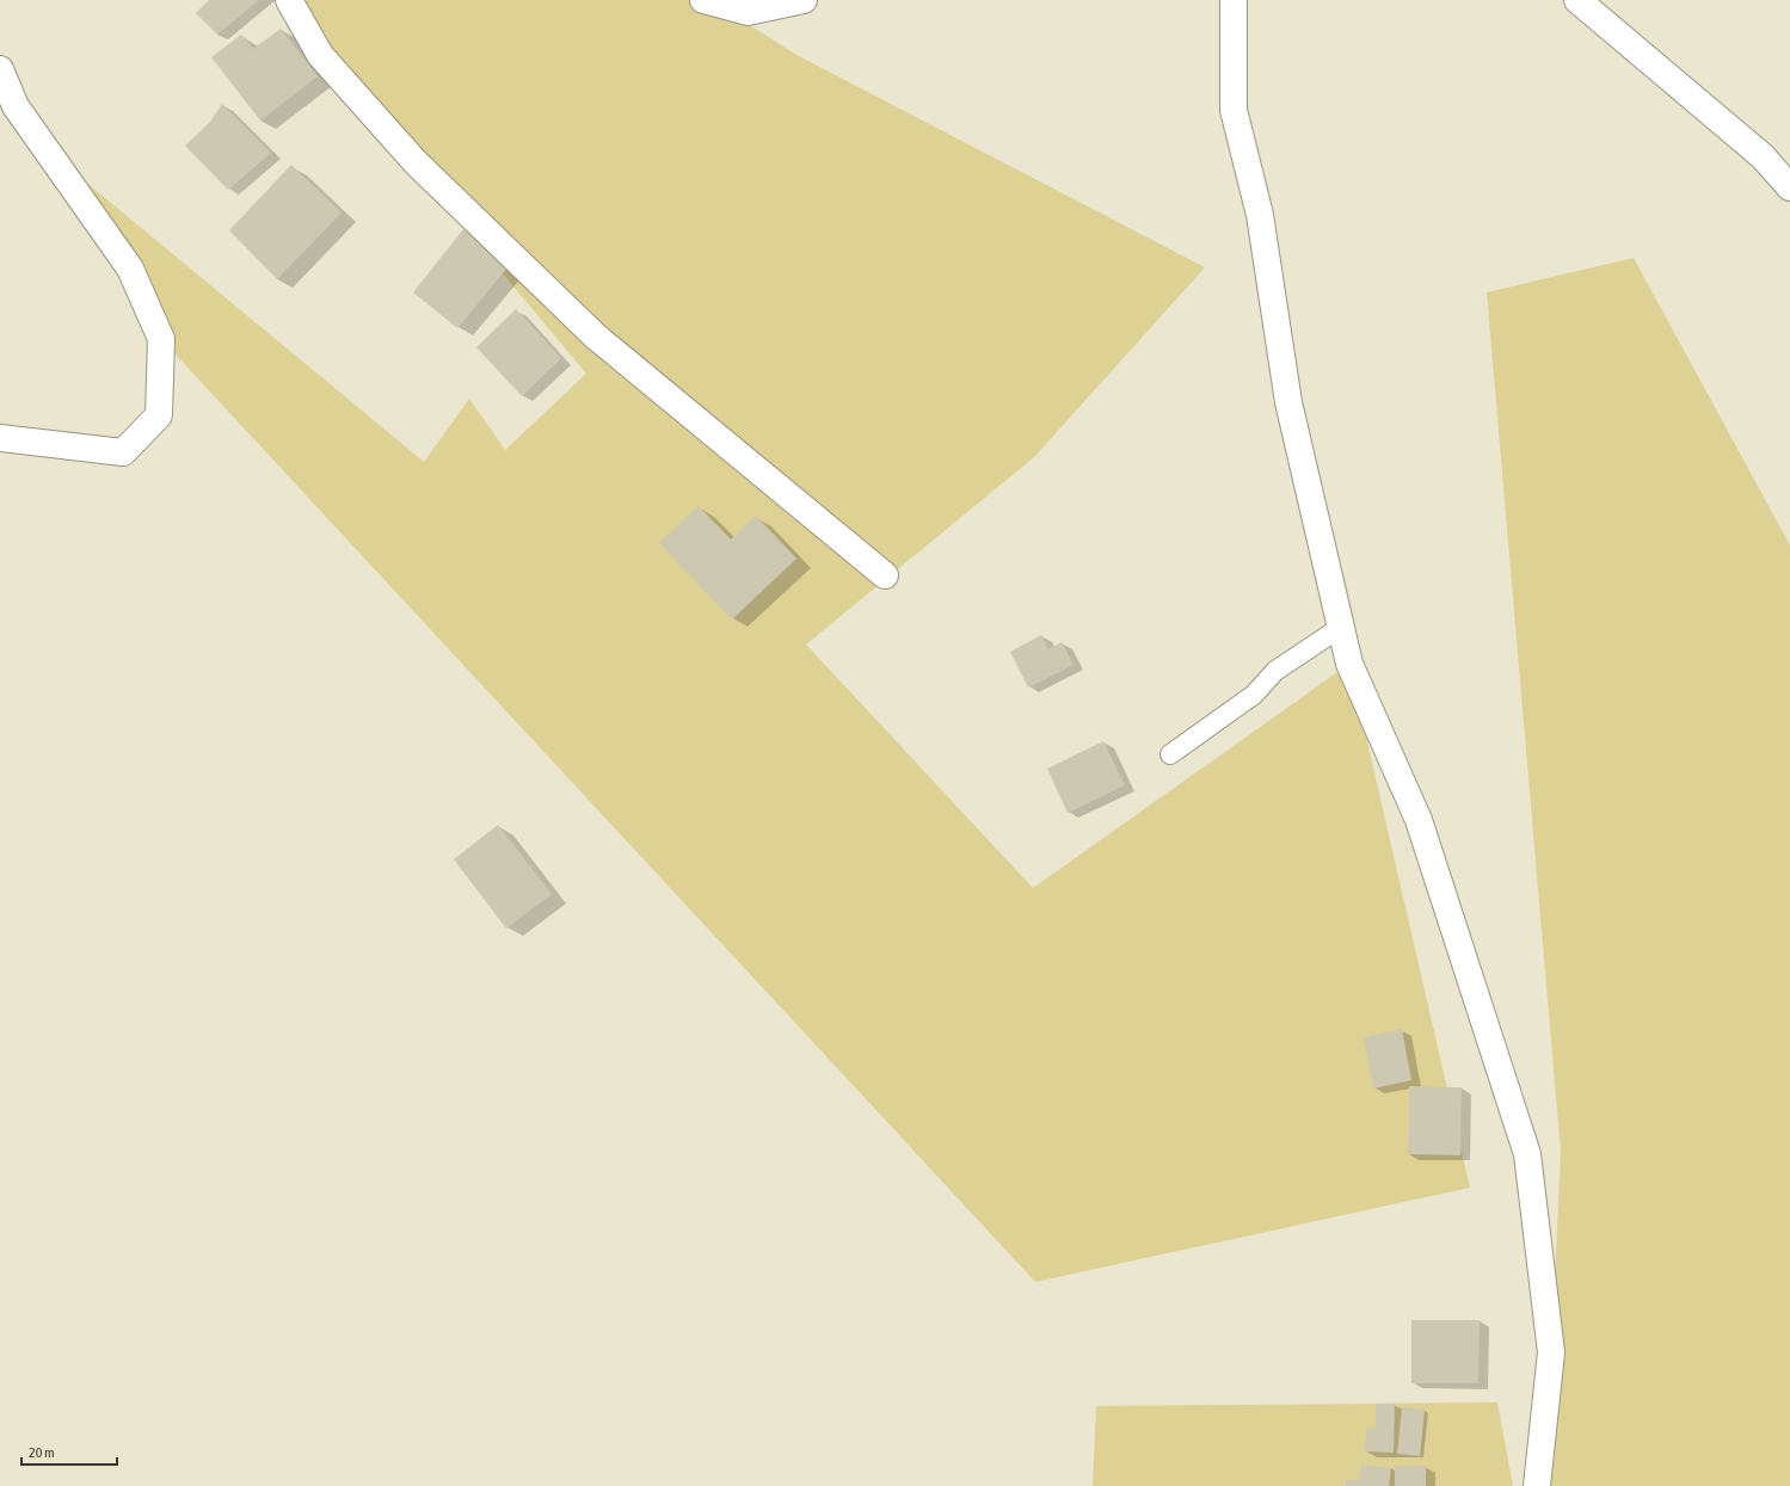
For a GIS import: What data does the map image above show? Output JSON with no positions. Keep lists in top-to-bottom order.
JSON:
{
  "scale_bar": "20 m"
}
